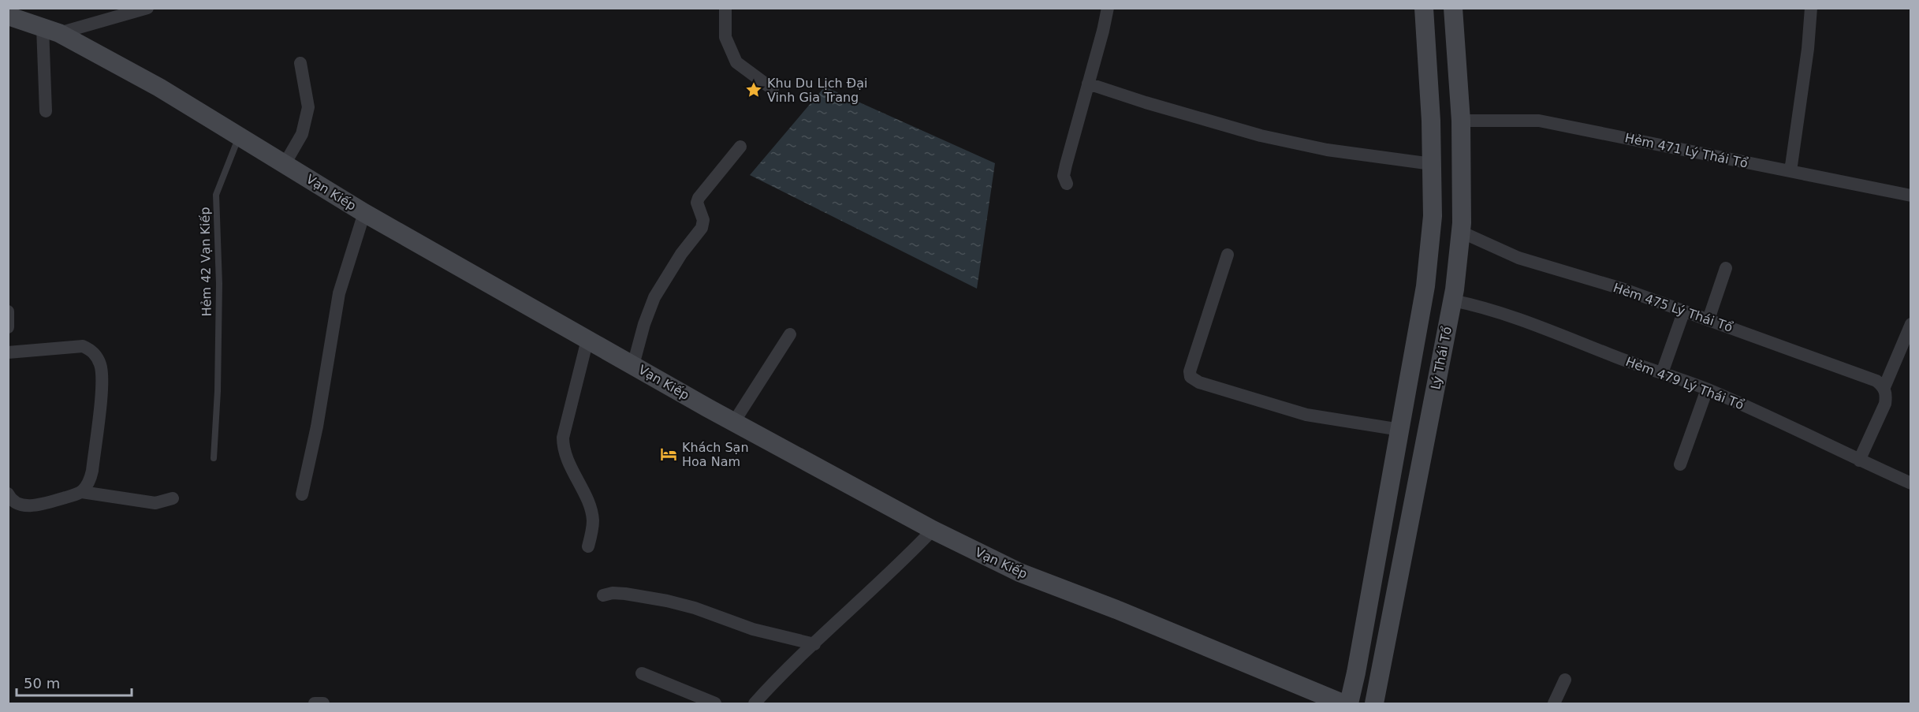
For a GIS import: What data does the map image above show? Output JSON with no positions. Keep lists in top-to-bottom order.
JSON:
{
  "streets": {
    "street": [
      "Hẻm 471 Lý Thái Tổ",
      "Vạn Kiếp",
      "Hẻm 475 Lý Thái Tổ",
      "Lý Thái Tổ",
      "Hẻm 479 Lý Thái Tổ"
    ],
    "lane": ["Hẻm 42 Vạn Kiếp"]
  },
  "crossings": [
    ["Hẻm 471 Lý Thái Tổ", "Lý Thái Tổ"],
    ["Vạn Kiếp", "Hẻm 42 Vạn Kiếp"],
    ["Hẻm 475 Lý Thái Tổ", "Lý Thái Tổ"],
    ["Lý Thái Tổ", "Hẻm 479 Lý Thái Tổ"]
  ],
  "places": {
    "place": ["Khu Du Lịch Đại Vinh Gia Trang"],
    "hotel": ["Khách Sạn Hoa Nam"]
  },
  "scale_bar": "50 m"
}
